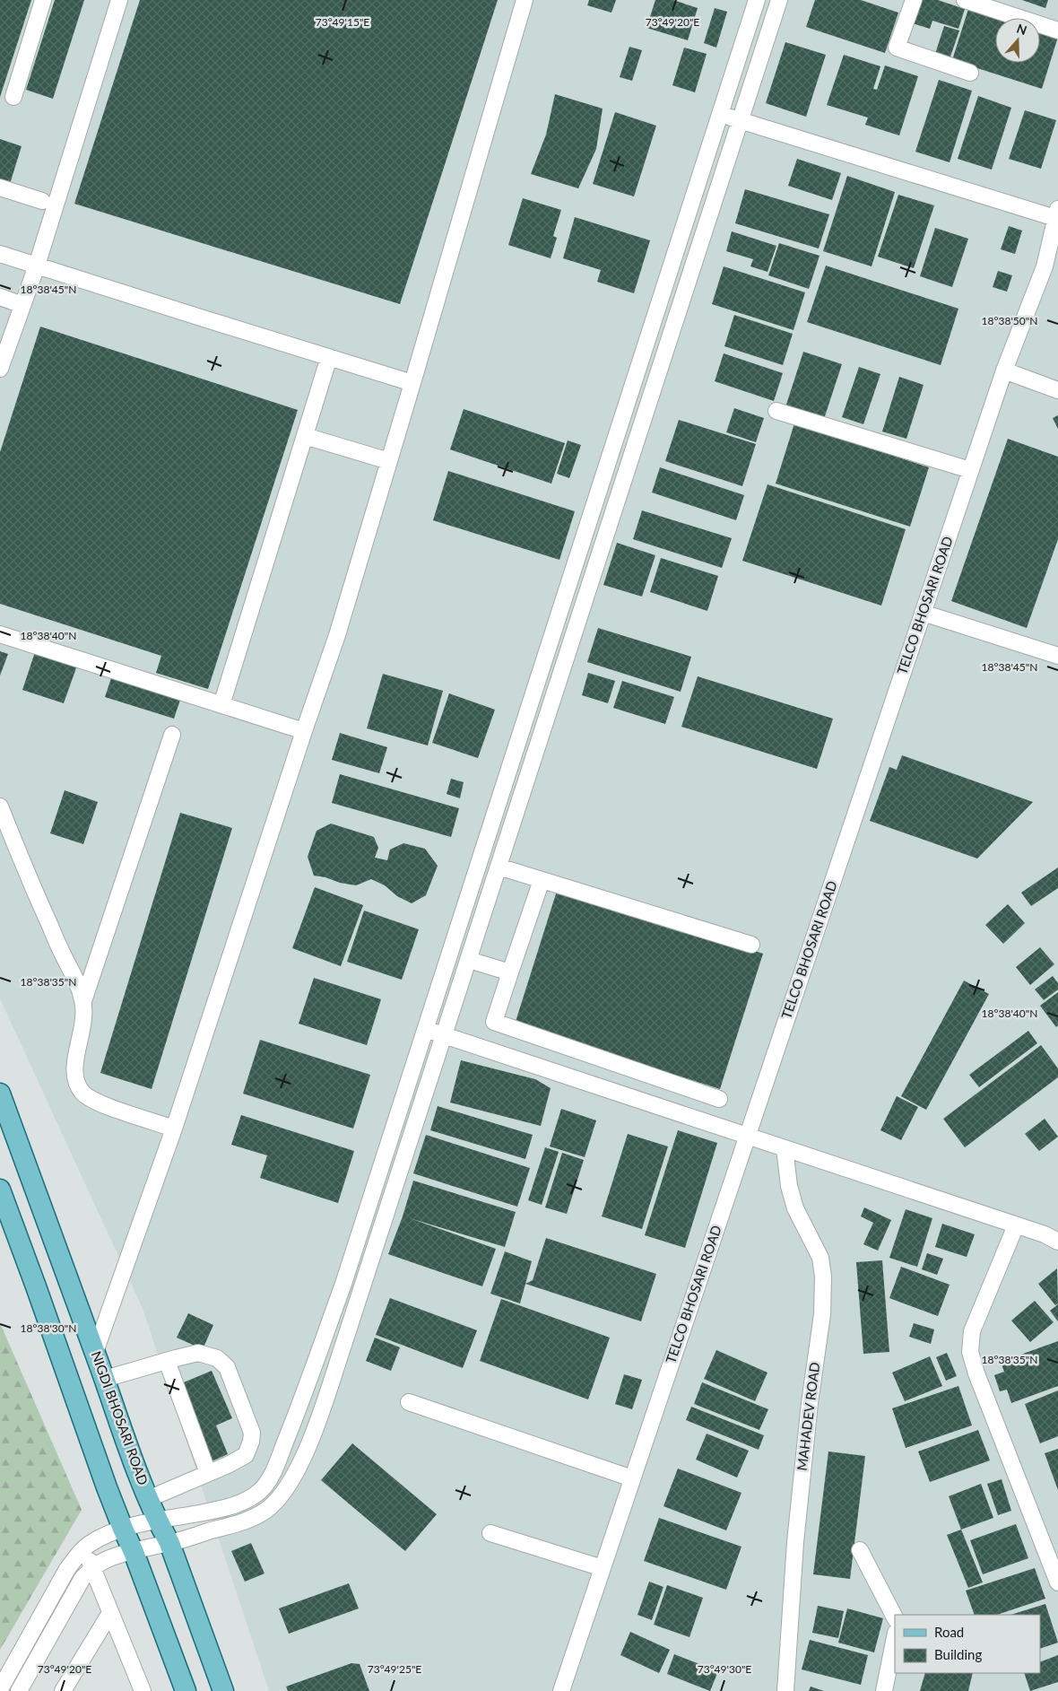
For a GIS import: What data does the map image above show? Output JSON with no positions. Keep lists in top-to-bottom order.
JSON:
{
  "streets": {
    "main road": ["NIGDI BHOSARI ROAD"],
    "street": ["TELCO BHOSARI ROAD", "MAHADEV ROAD"]
  },
  "legend": ["Road", "Building"],
  "north": "top",
  "coordinates": [
    "73°49'15\"E",
    "73°49'20\"E",
    "18°38'45\"N",
    "18°38'50\"N",
    "18°38'40\"N",
    "18°38'35\"N",
    "18°38'30\"N",
    "73°49'25\"E",
    "73°49'30\"E"
  ]
}
